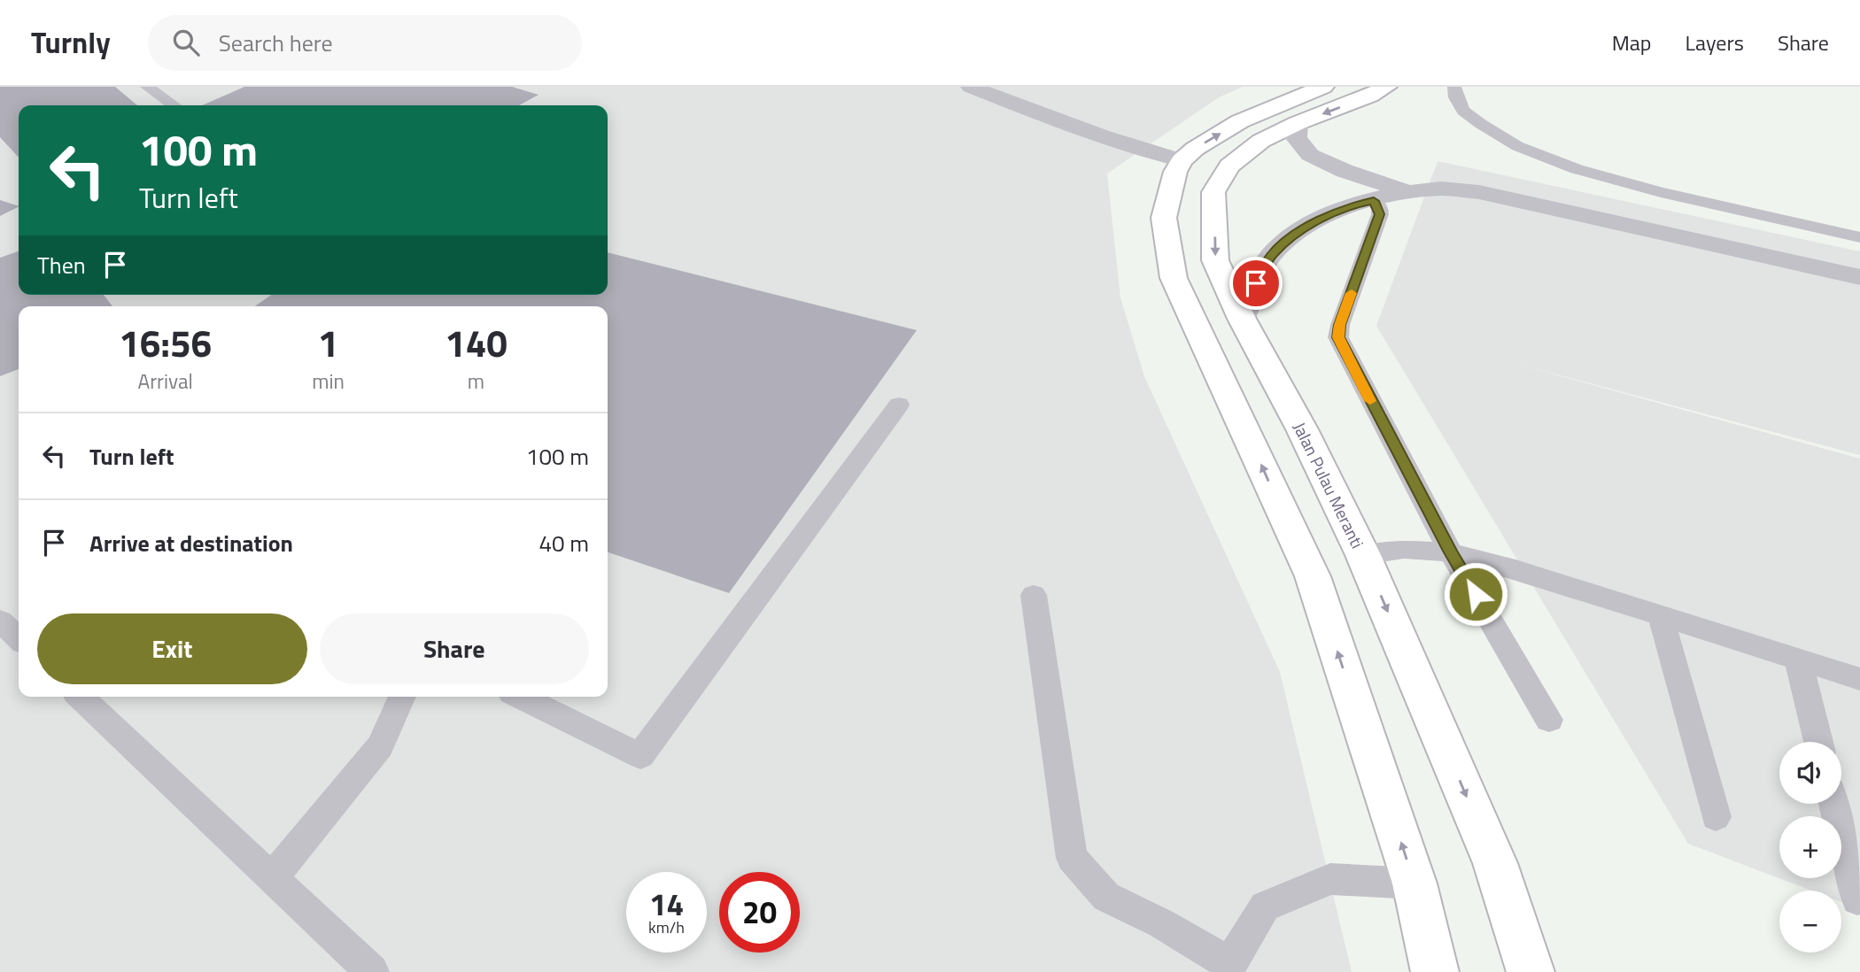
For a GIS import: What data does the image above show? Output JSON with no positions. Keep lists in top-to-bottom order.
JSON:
{
  "streets": {
    "main road": ["Jalan Pulau Meranti"]
  },
  "page": {
    "header": "Turnly",
    "search": "Search here",
    "nav": ["Map", "Layers", "Share"],
    "turn": ["100 m", "Turn left"],
    "then": "Then",
    "eta": [
      "16:56",
      "Arrival",
      "1",
      "min",
      "140",
      "m"
    ],
    "list": [
      {
        "name": "Turn left",
        "value": "100 m"
      },
      {
        "name": "Arrive at destination",
        "value": "40 m"
      }
    ],
    "buttons": ["Exit", "Share"],
    "map_buttons": ["+", "−"],
    "speed": "14 km/h",
    "limit": "20"
  }
}
